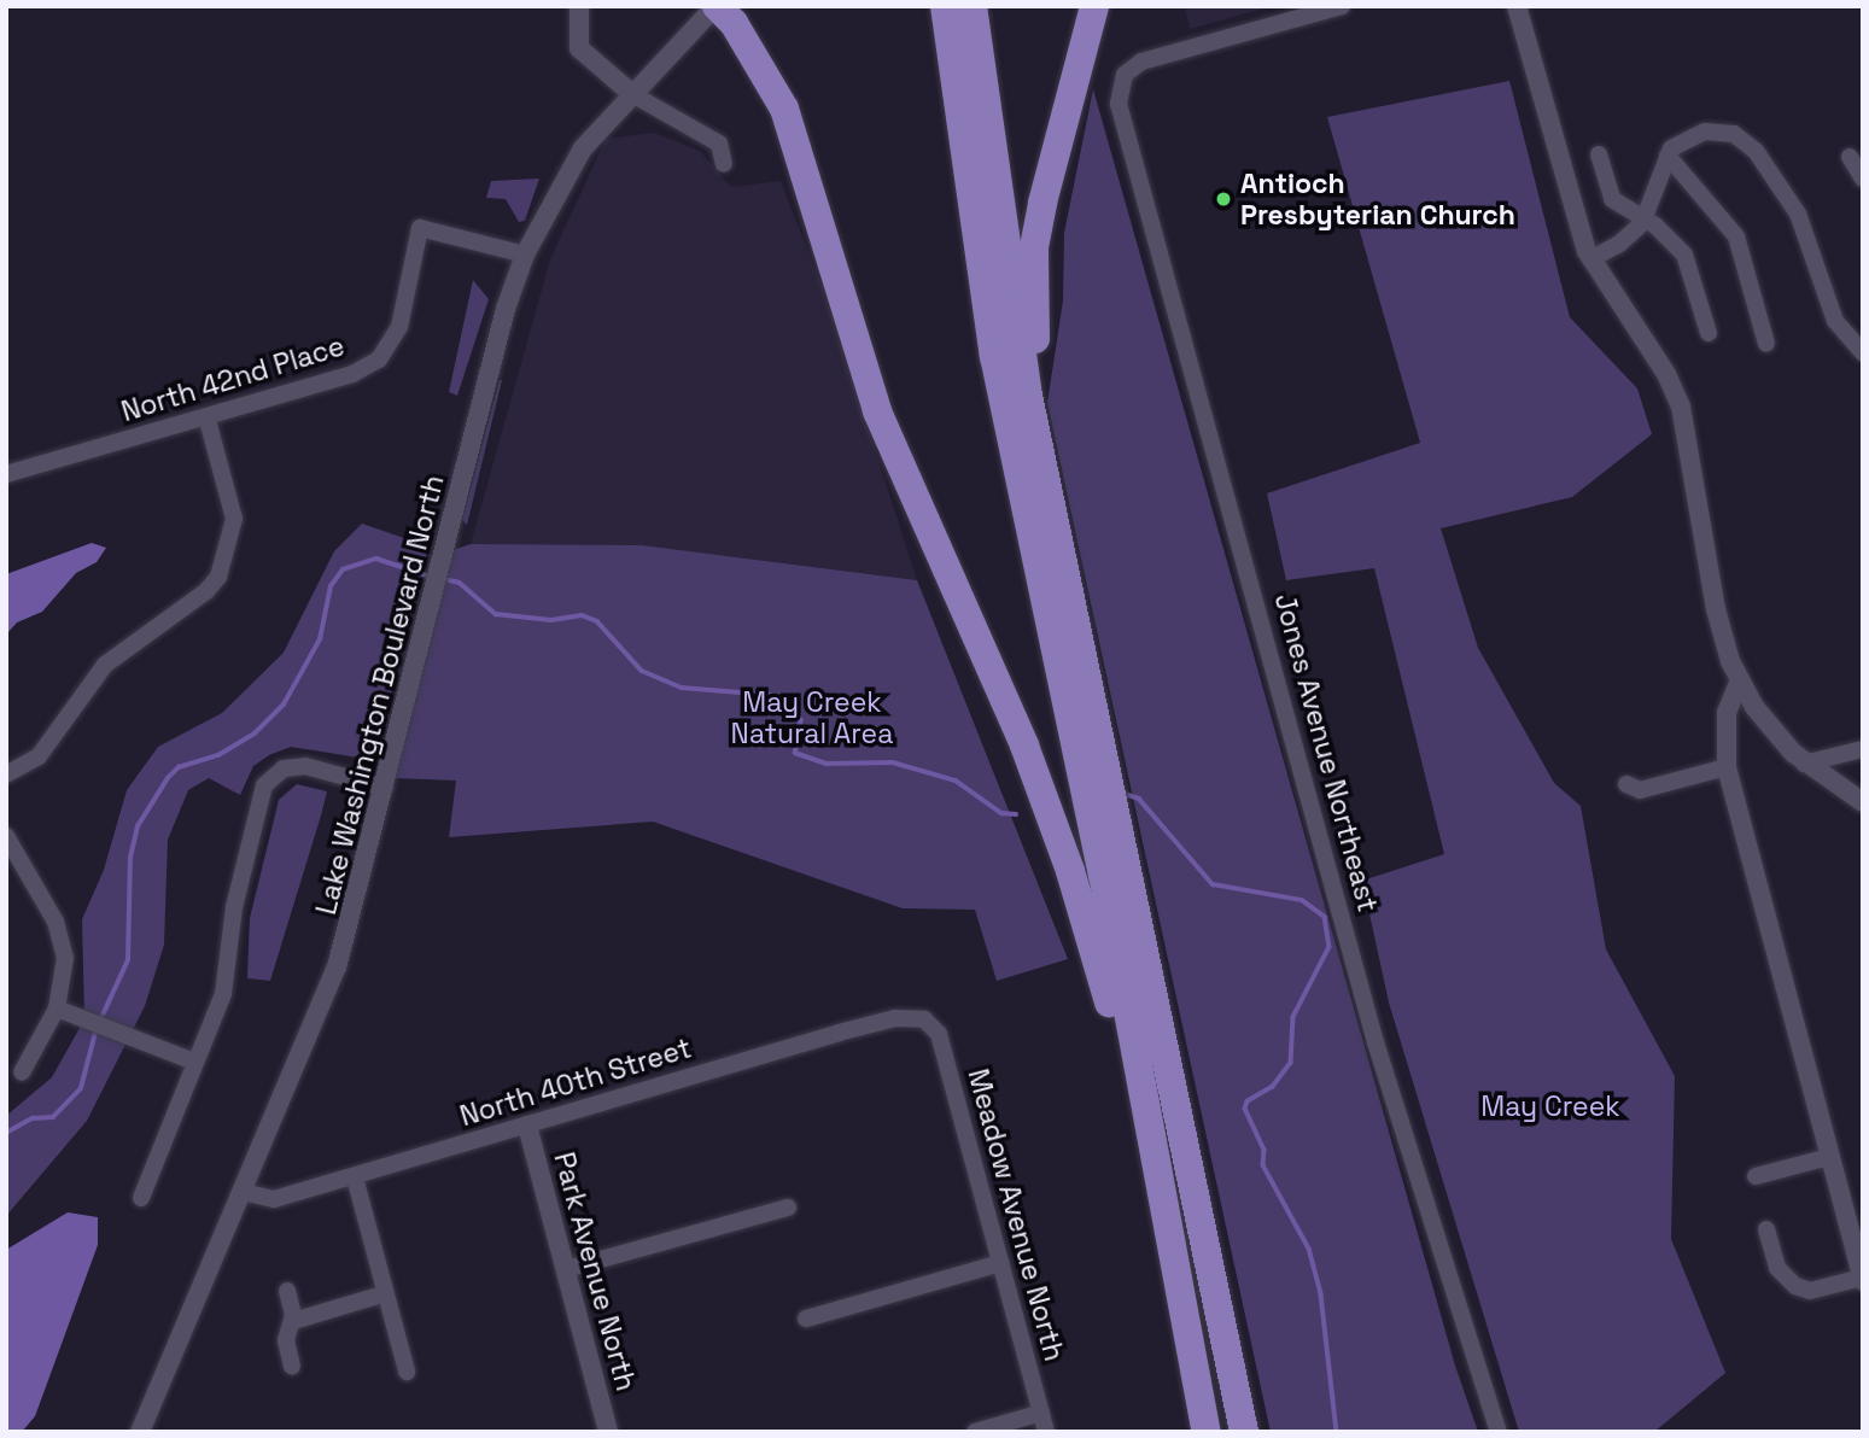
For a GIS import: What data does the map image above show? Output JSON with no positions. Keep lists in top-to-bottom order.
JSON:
{
  "streets": {
    "street": [
      "North 42nd Place",
      "Lake Washington Boulevard North",
      "Jones Avenue Northeast",
      "North 40th Street",
      "Meadow Avenue North",
      "Park Avenue North"
    ]
  },
  "crossings": [
    ["North 42nd Place", "Lake Washington Boulevard North"],
    ["Lake Washington Boulevard North", "North 40th Street"],
    ["North 40th Street", "Meadow Avenue North"],
    ["North 40th Street", "Park Avenue North"]
  ],
  "parks": ["May Creek Natural Area", "May Creek"],
  "places": ["Antioch Presbyterian Church"]
}
